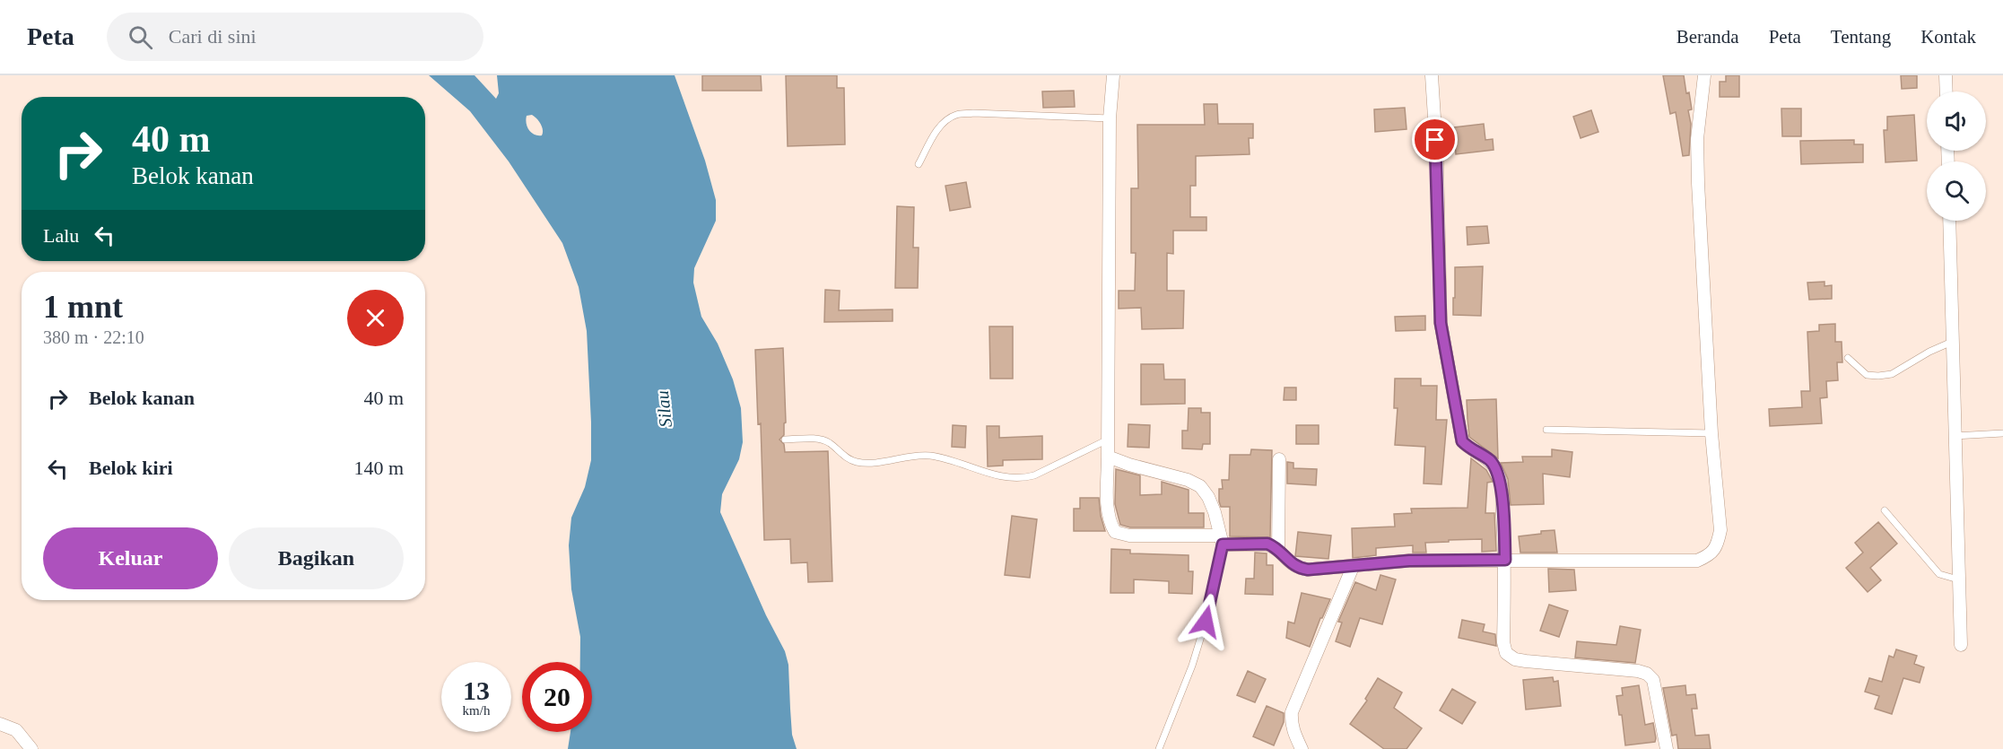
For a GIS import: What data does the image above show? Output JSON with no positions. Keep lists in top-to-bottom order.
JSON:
{
  "water": ["Silau"],
  "page": {
    "header": "Peta",
    "search": "Cari di sini",
    "nav": [
      "Beranda",
      "Peta",
      "Tentang",
      "Kontak"
    ],
    "turn": ["40 m", "Belok kanan"],
    "then": "Lalu",
    "heading": ["1 mnt", "380 m · 22:10"],
    "list": [
      {
        "name": "Belok kanan",
        "value": "40 m"
      },
      {
        "name": "Belok kiri",
        "value": "140 m"
      }
    ],
    "buttons": ["Keluar", "Bagikan"],
    "speed": "13 km/h",
    "limit": "20"
  }
}
